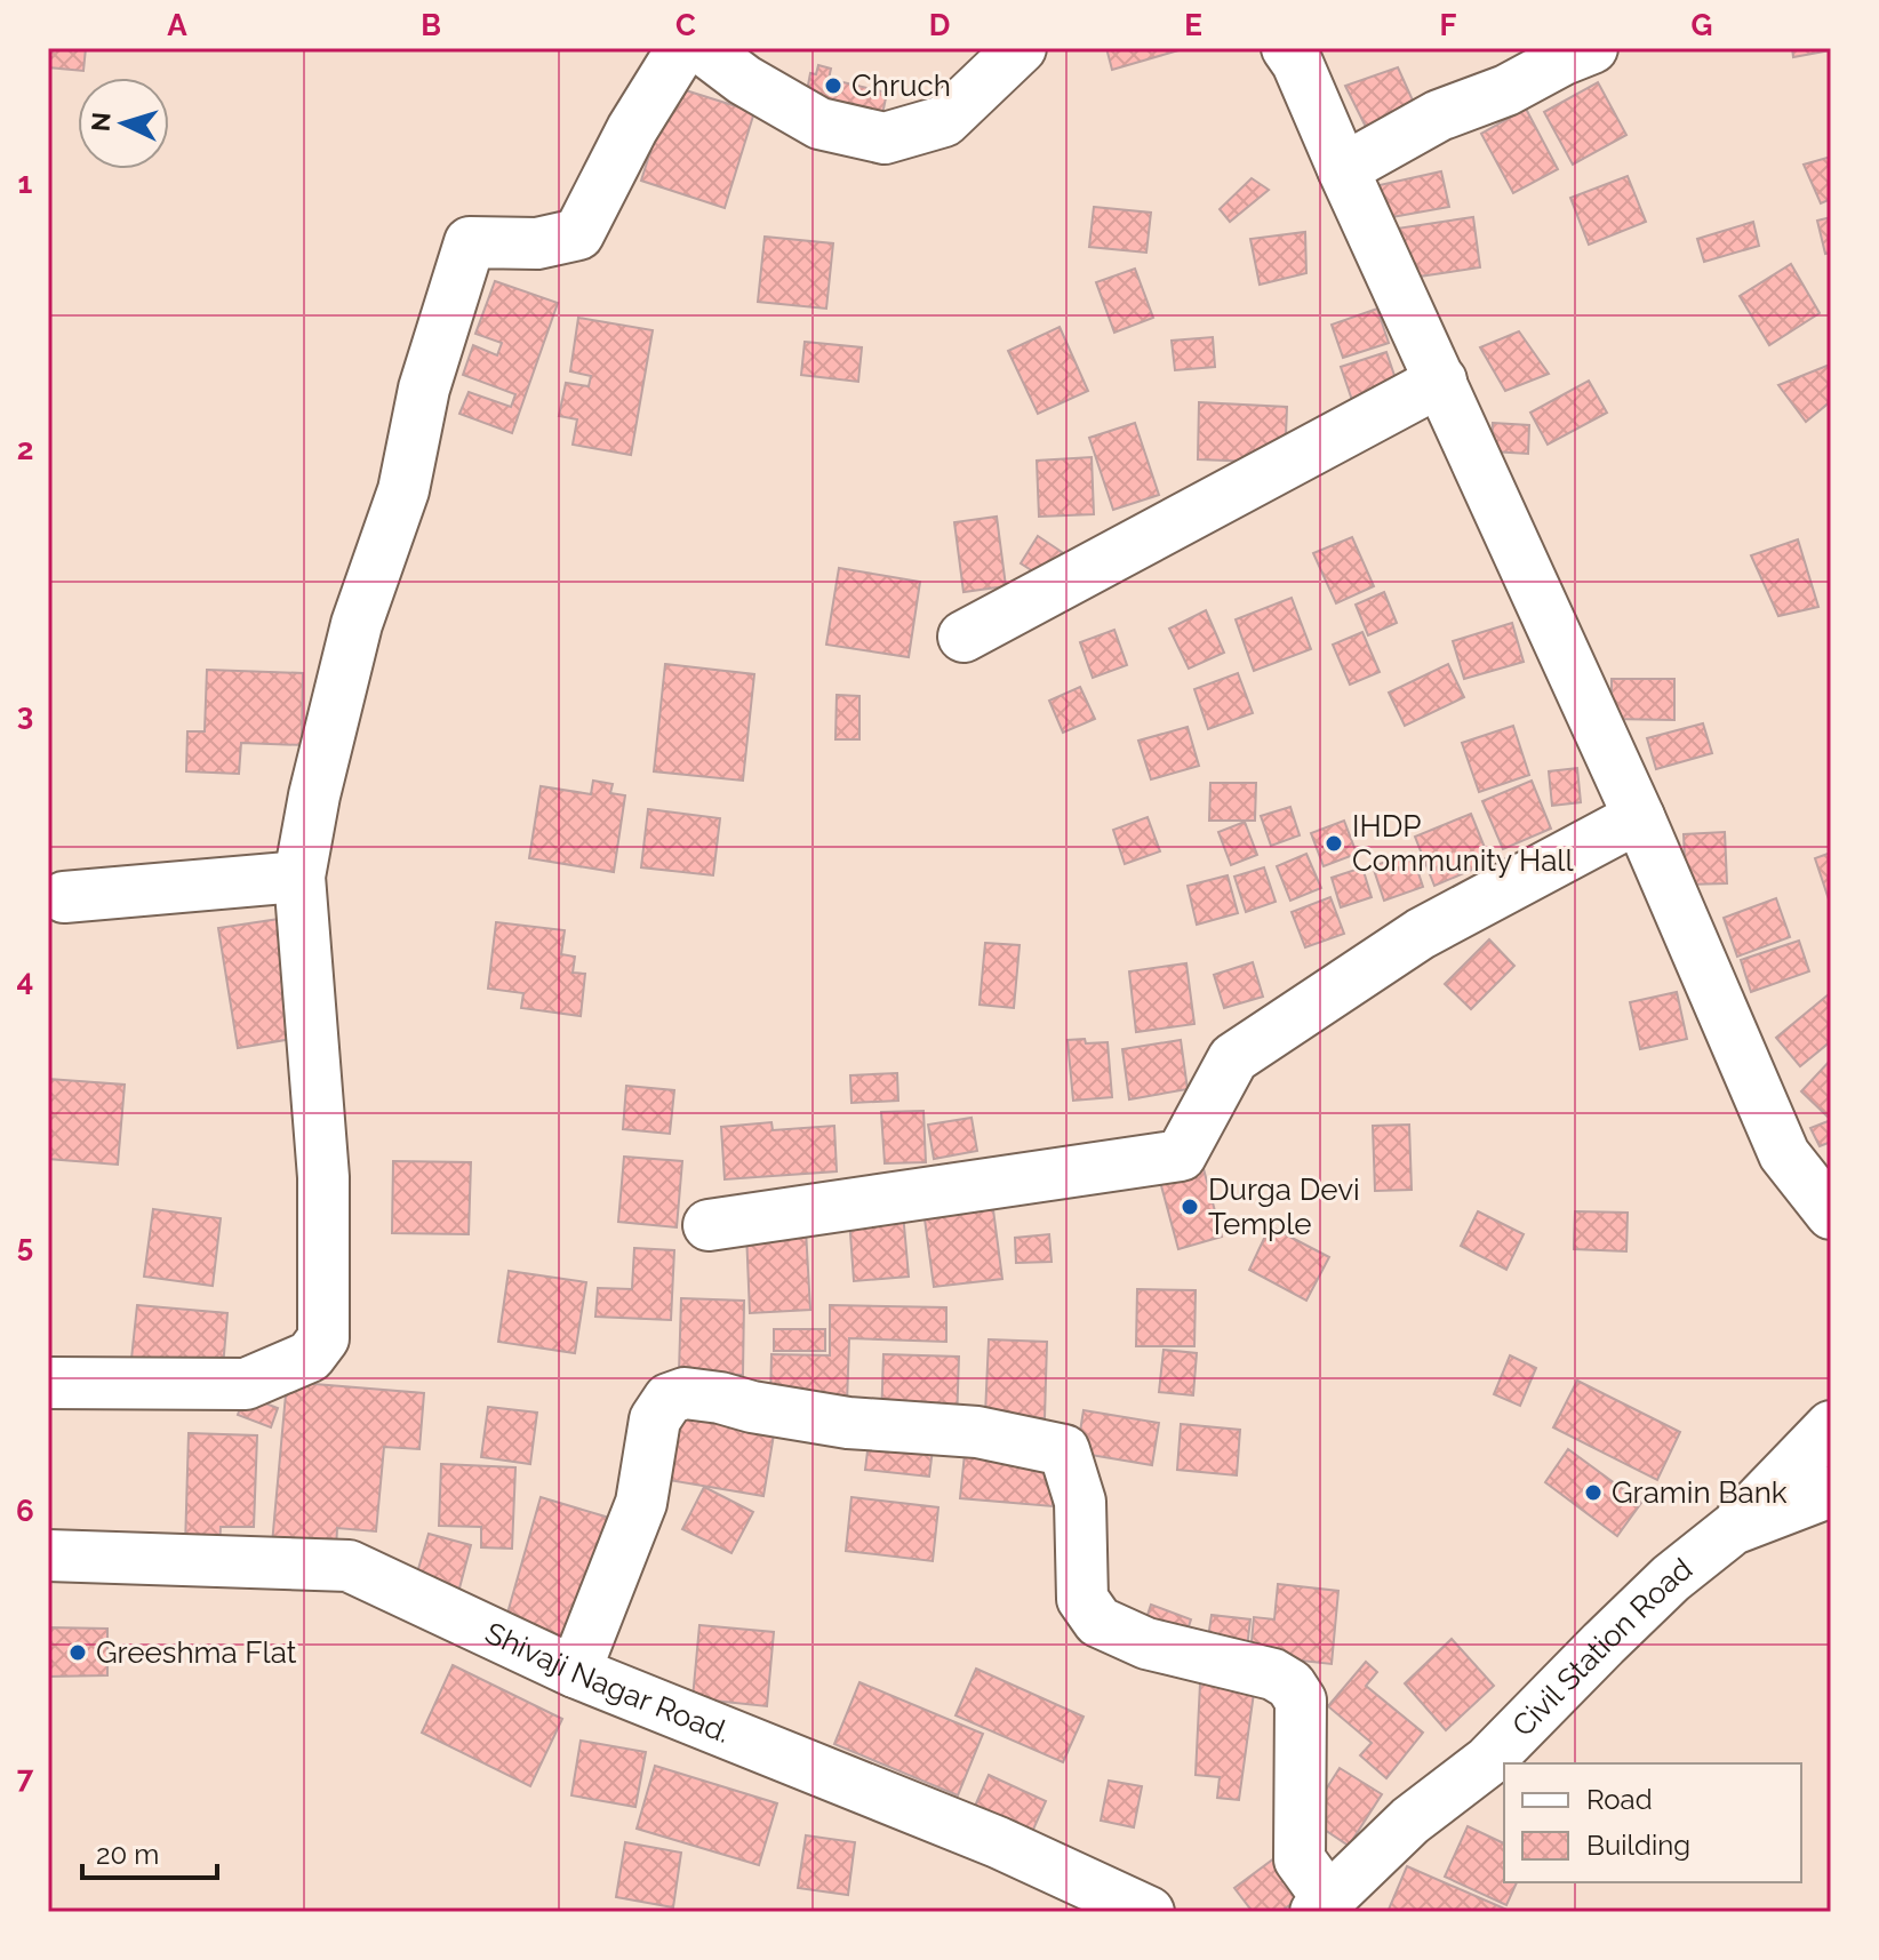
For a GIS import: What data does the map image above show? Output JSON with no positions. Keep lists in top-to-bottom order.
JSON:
{
  "streets": {
    "street": ["Civil Station Road", "Shivaji Nagar Road."]
  },
  "places": [
    "Chruch",
    "IHDP Community Hall",
    "Durga Devi Temple",
    "Gramin Bank",
    "Greeshma Flat"
  ],
  "legend": ["Road", "Building"],
  "scale_bar": "20 m",
  "north": "left",
  "grid": {
    "columns": [
      "A",
      "B",
      "C",
      "D",
      "E",
      "F",
      "G"
    ],
    "rows": [
      "1",
      "2",
      "3",
      "4",
      "5",
      "6",
      "7"
    ]
  }
}
